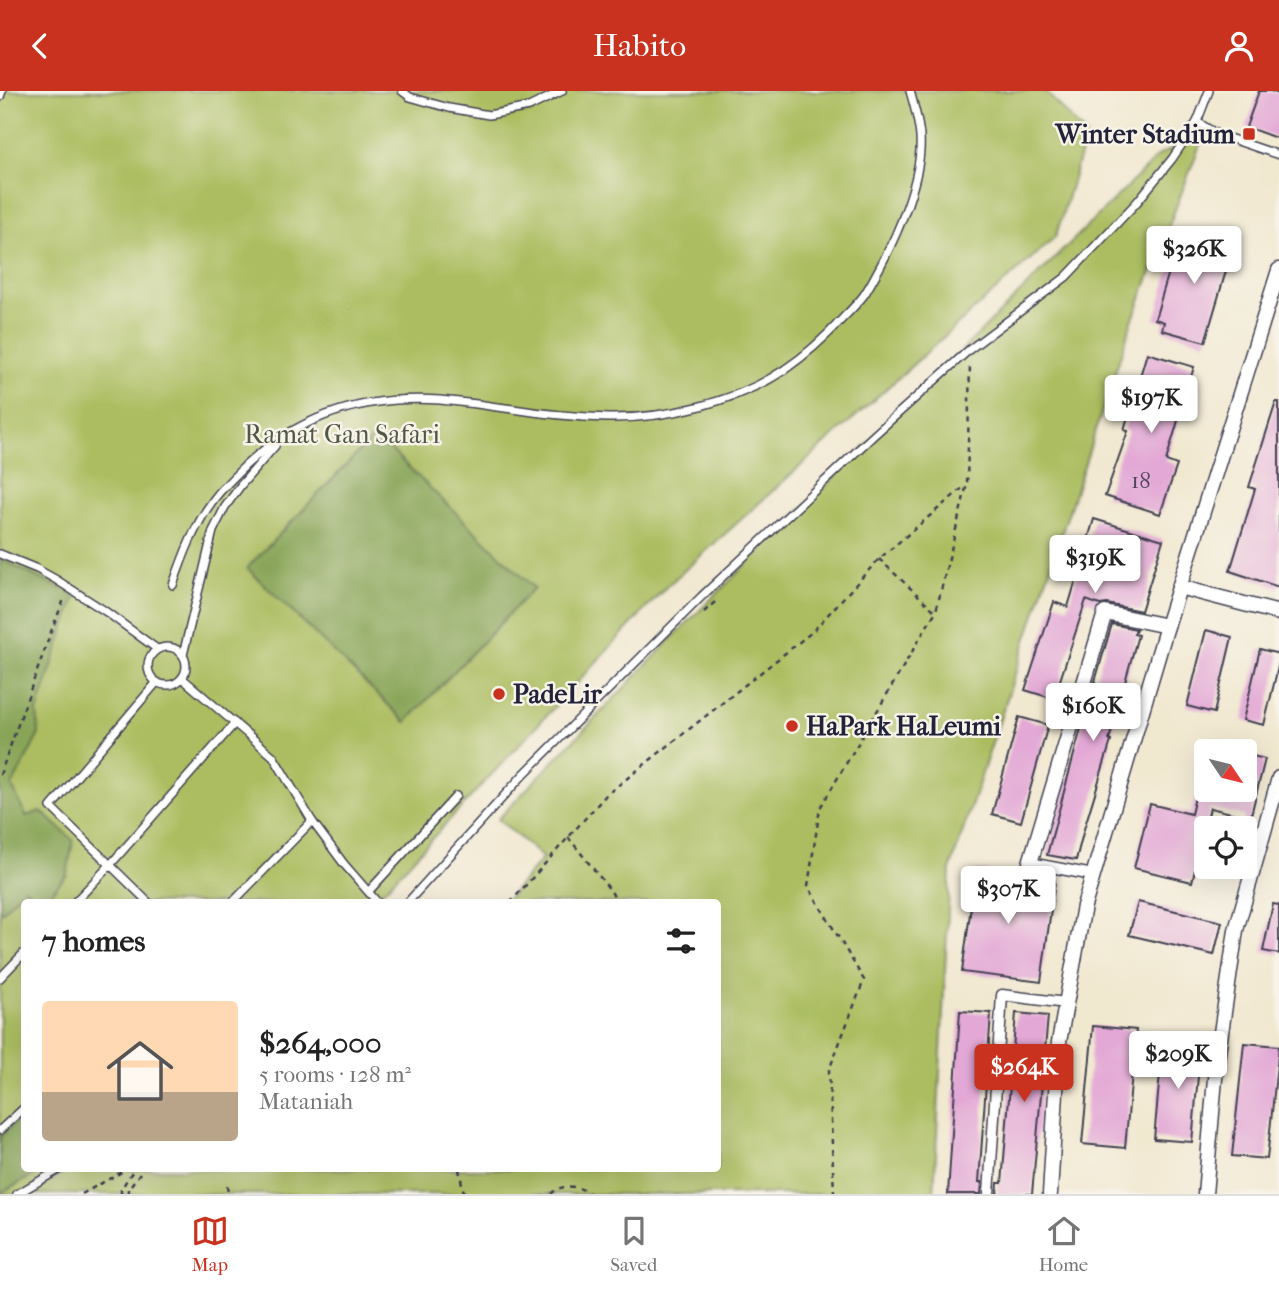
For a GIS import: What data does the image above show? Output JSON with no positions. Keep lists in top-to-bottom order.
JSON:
{
  "parks": ["Ramat Gan Safari"],
  "places": {
    "transit": ["Winter Stadium"],
    "other": ["PadeLir", "HaPark HaLeumi"]
  },
  "house_numbers": ["18"],
  "north": "bottom right",
  "page": {
    "header": "Habito",
    "price": [
      "$326K",
      "$197K",
      "$319K",
      "$160K",
      "$307K",
      "$209K",
      "$264K"
    ],
    "heading": "7 homes",
    "list": [
      {
        "name": "$264,000",
        "note": "5 rooms · 128 m² · Mataniah"
      }
    ],
    "tabs": ["Map", "Saved", "Home"]
  }
}
